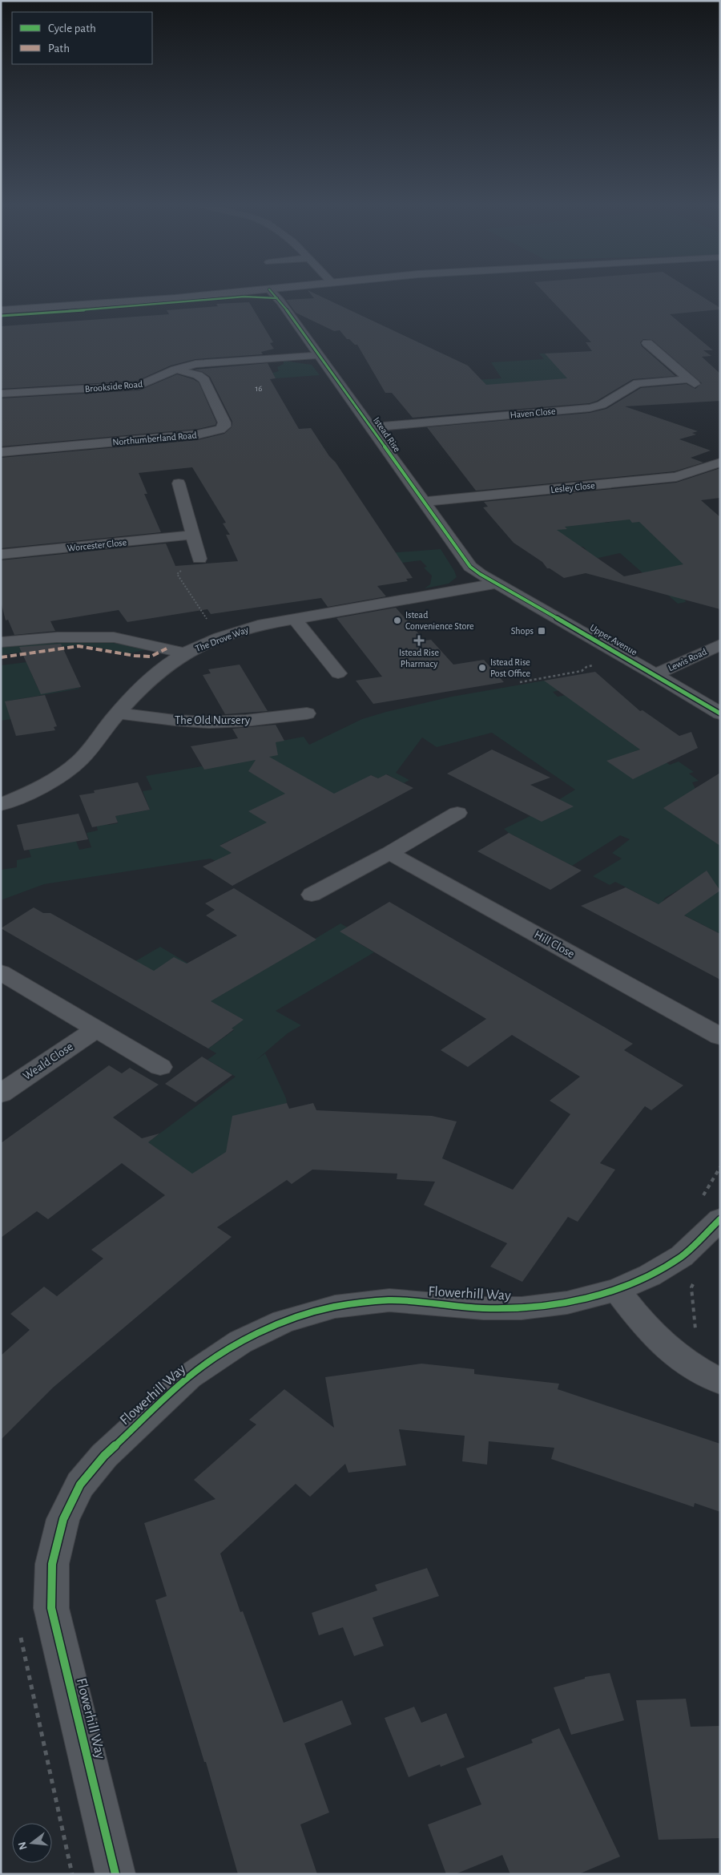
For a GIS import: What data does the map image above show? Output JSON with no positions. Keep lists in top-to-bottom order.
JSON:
{
  "streets": {
    "street": [
      "Brookside Road",
      "Haven Close",
      "Istead Rise",
      "Northumberland Road",
      "Lesley Close",
      "Worcester Close",
      "The Drove Way",
      "Upper Avenue",
      "Lewis Road",
      "The Old Nursery",
      "Hill Close",
      "Weald Close",
      "Flowerhill Way"
    ]
  },
  "crossings": [
    ["Brookside Road", "Istead Rise"],
    ["Brookside Road", "Northumberland Road"],
    ["Haven Close", "Istead Rise"],
    ["Istead Rise", "Lesley Close"],
    ["Istead Rise", "The Drove Way"],
    ["Istead Rise", "Upper Avenue"],
    ["The Drove Way", "Upper Avenue"],
    ["The Drove Way", "The Old Nursery"],
    ["Upper Avenue", "Lewis Road"]
  ],
  "places": {
    "other": ["Istead Convenience Store", "Istead Rise Post Office"],
    "transit": ["Shops"],
    "health": ["Istead Rise Pharmacy"]
  },
  "house_numbers": ["16"],
  "legend": ["Cycle path", "Path"],
  "north": "left"
}
